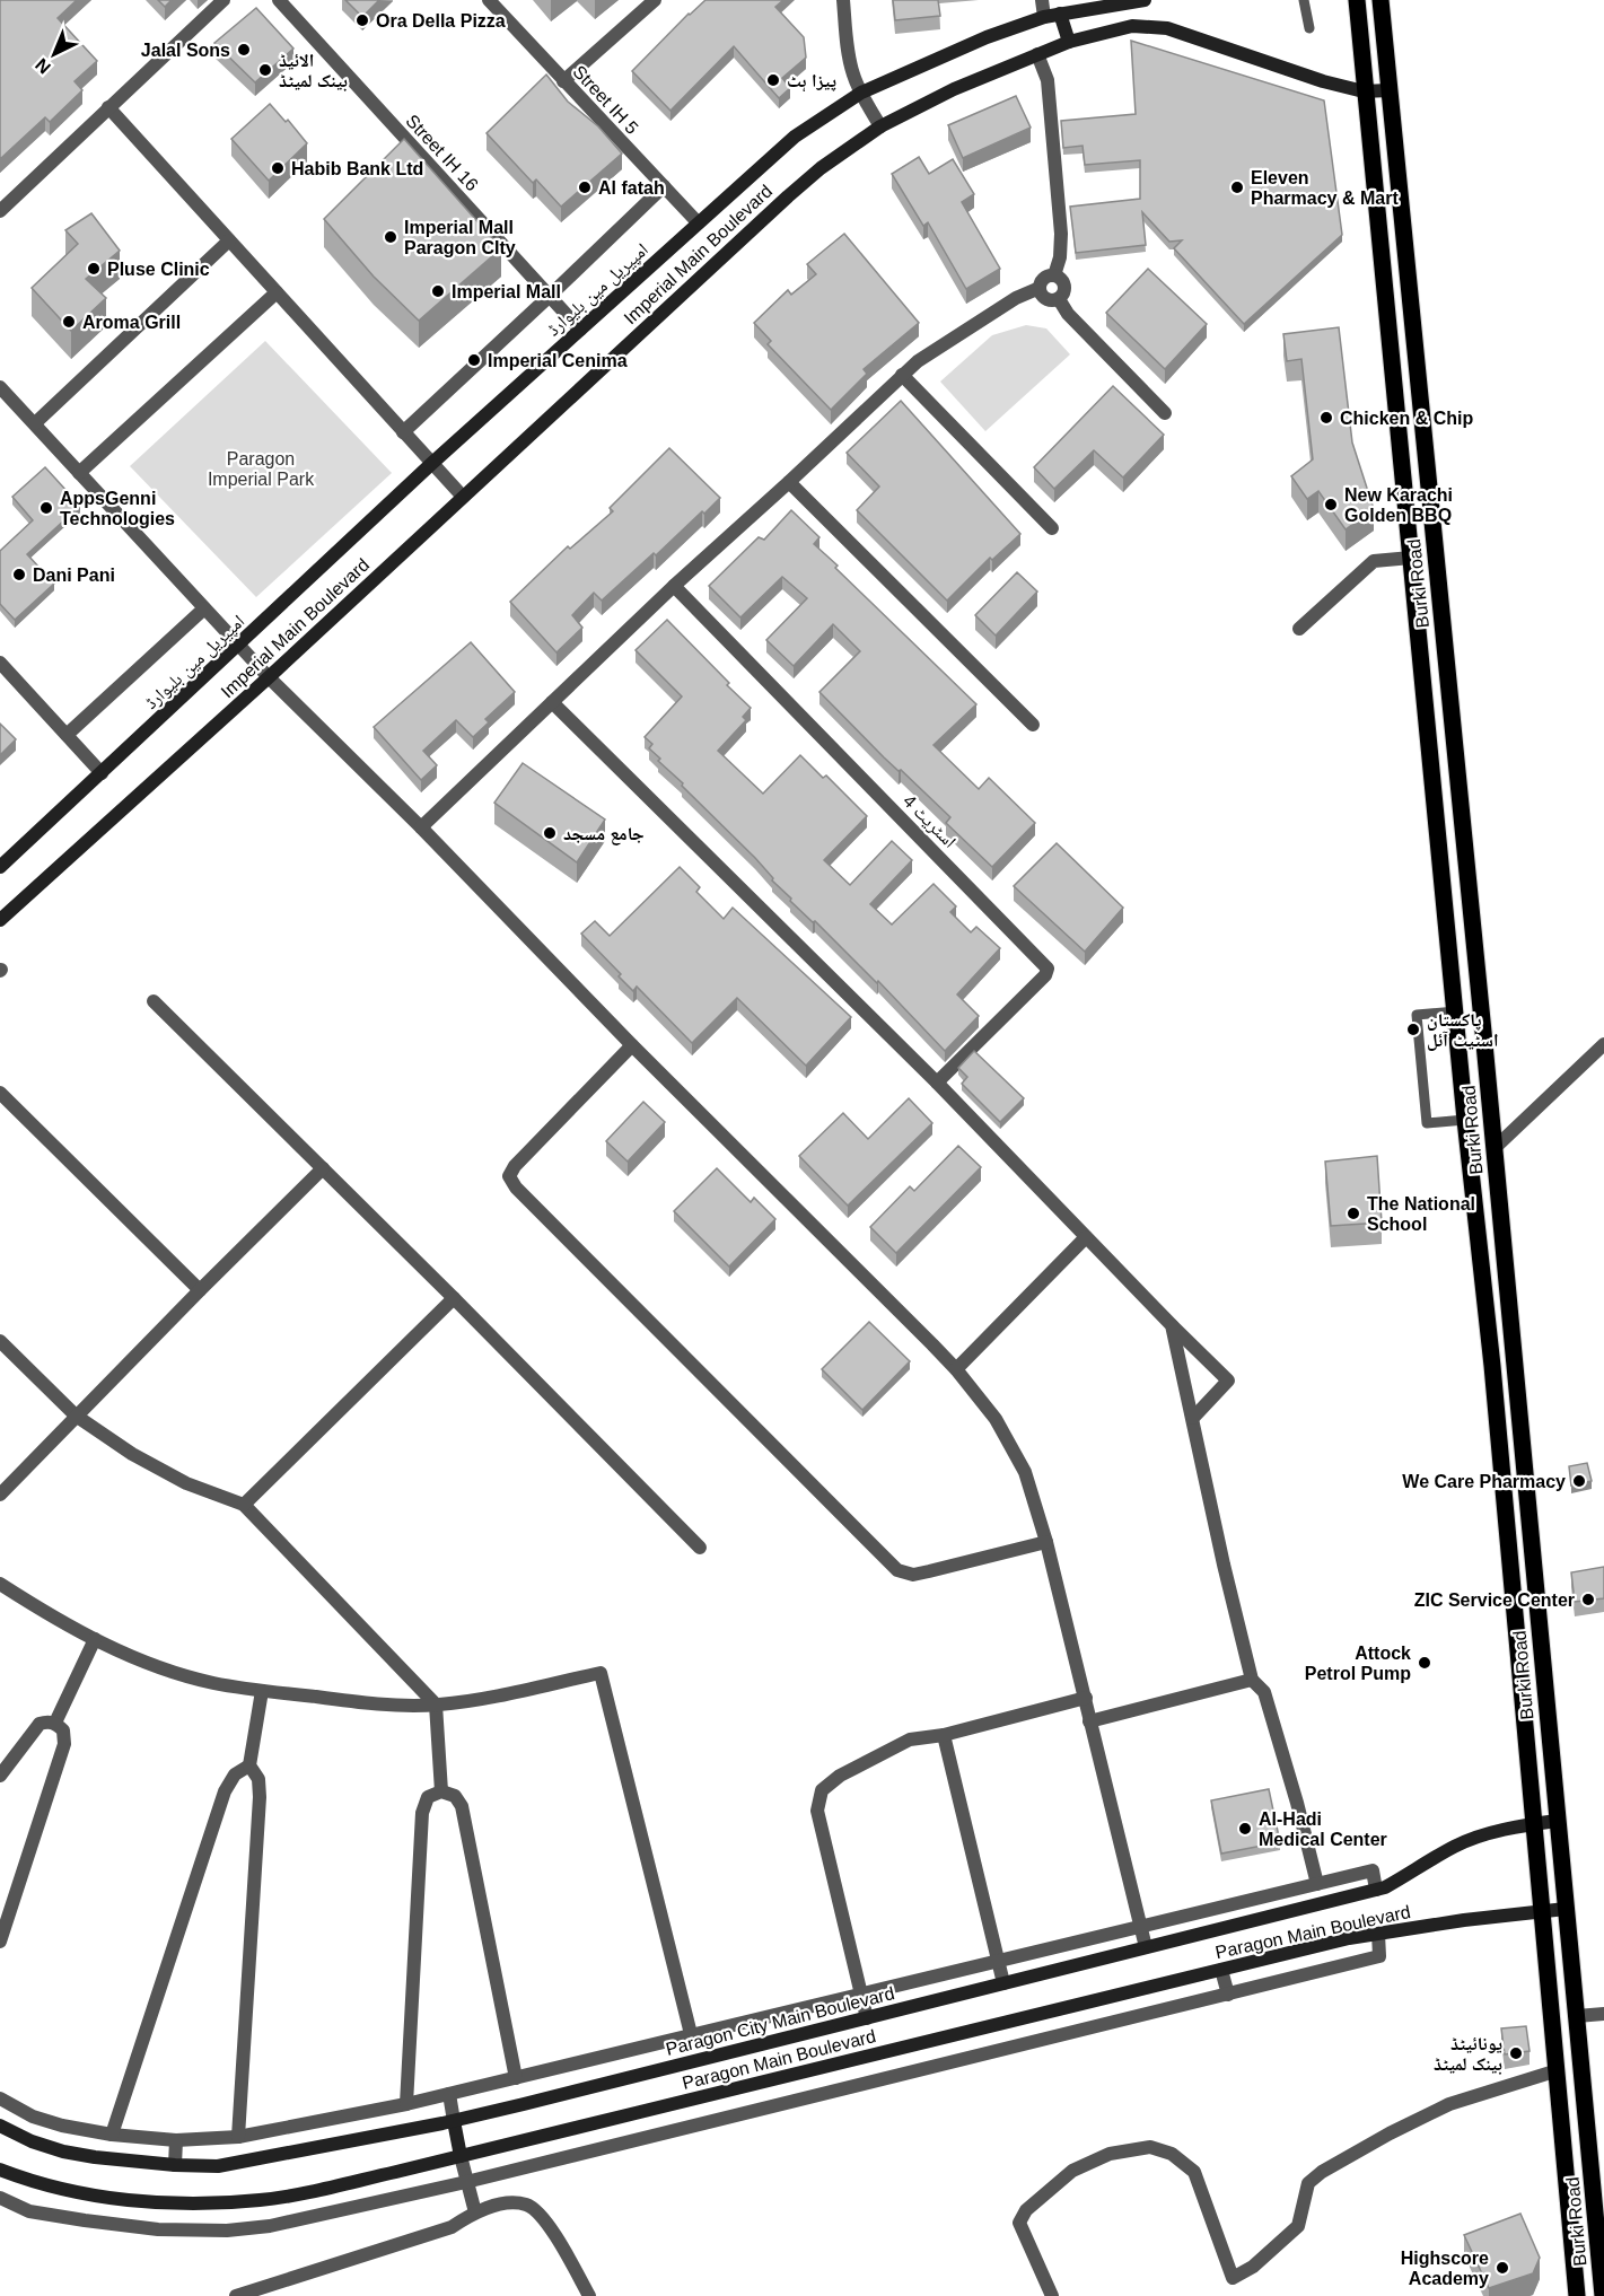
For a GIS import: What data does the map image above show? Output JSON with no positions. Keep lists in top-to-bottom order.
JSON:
{
  "streets": {
    "main road": ["Burki Road"],
    "street": [
      "Street IH 5",
      "Street IH 16",
      "Imperial Main Boulevard",
      "امپیریل مین بلیوارڈ",
      "اسٹریٹ 4",
      "Paragon Main Boulevard",
      "Paragon City Main Boulevard"
    ]
  },
  "crossings": [
    ["Street IH 5", "امپیریل مین بلیوارڈ"],
    ["Street IH 16", "امپیریل مین بلیوارڈ"],
    ["Imperial Main Boulevard", "Burki Road"],
    ["Burki Road", "Paragon Main Boulevard"],
    ["Burki Road", "Paragon City Main Boulevard"]
  ],
  "parks": ["Paragon Imperial Park"],
  "places": [
    "Ora Della Pizza",
    "Jalal Sons",
    "الائیڈ بینک لمیٹڈ",
    "پیزا ہٹ",
    "Habib Bank Ltd",
    "Al fatah",
    "Eleven Pharmacy & Mart",
    "Imperial Mall Paragon CIty",
    "Pluse Clinic",
    "Imperial Mall",
    "Aroma Grill",
    "Imperial Cenima",
    "Chicken & Chip",
    "New Karachi Golden BBQ",
    "AppsGenni Technologies",
    "Dani Pani",
    "جامع مسجد",
    "پاکستان اسٹیٹ آئل",
    "The National School",
    "We Care Pharmacy",
    "ZIC Service Center",
    "Attock Petrol Pump",
    "Al-Hadi Medical Center",
    "یونائیٹڈ بینک لمیٹڈ",
    "Highscore Academy"
  ],
  "north": "bottom left"
}
